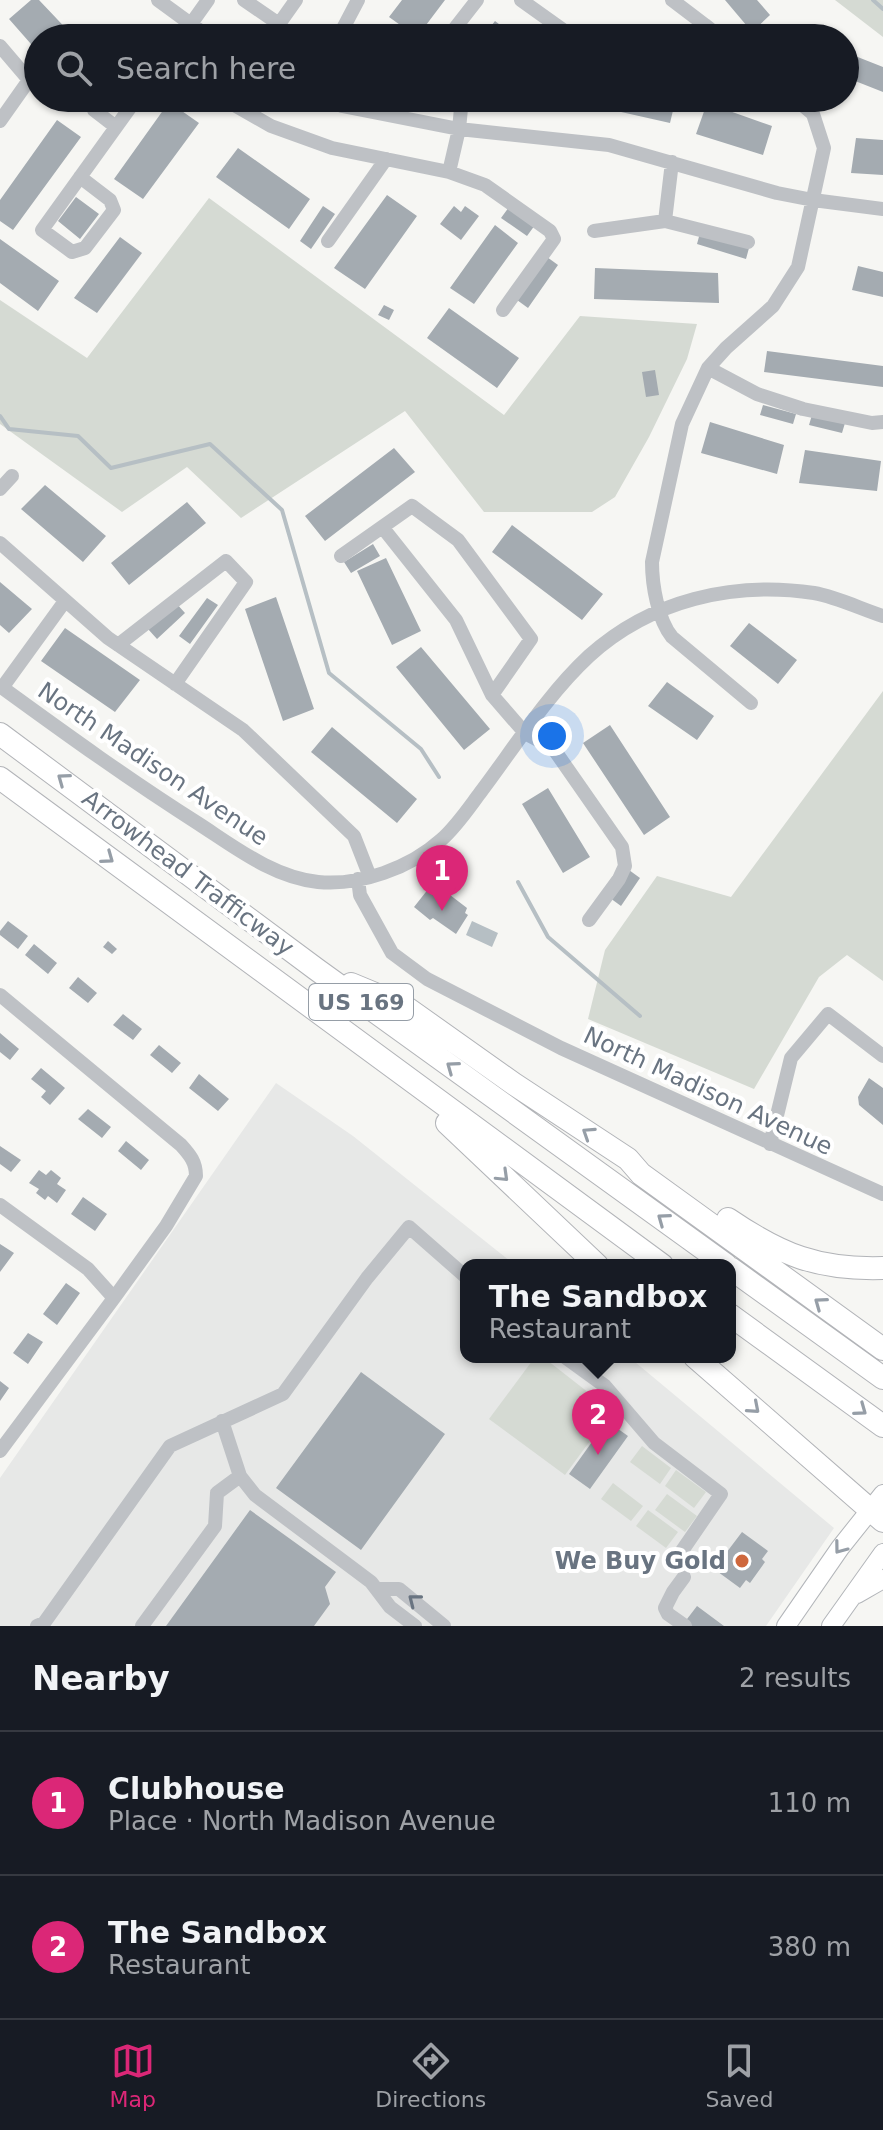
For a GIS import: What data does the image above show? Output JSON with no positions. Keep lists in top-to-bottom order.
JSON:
{
  "streets": {
    "highway": ["Arrowhead Trafficway", "US 169"],
    "street": ["North Madison Avenue"]
  },
  "places": ["We Buy Gold"],
  "page": {
    "search": "Search here",
    "pins": ["1", "2"],
    "popup": ["The Sandbox", "Restaurant"],
    "heading": ["Nearby", "2 results"],
    "list": [
      {
        "mark": "1",
        "name": "Clubhouse",
        "note": "Place · North Madison Avenue",
        "value": "110 m"
      },
      {
        "mark": "2",
        "name": "The Sandbox",
        "note": "Restaurant",
        "value": "380 m"
      }
    ],
    "nav": ["Map", "Directions", "Saved"]
  }
}
